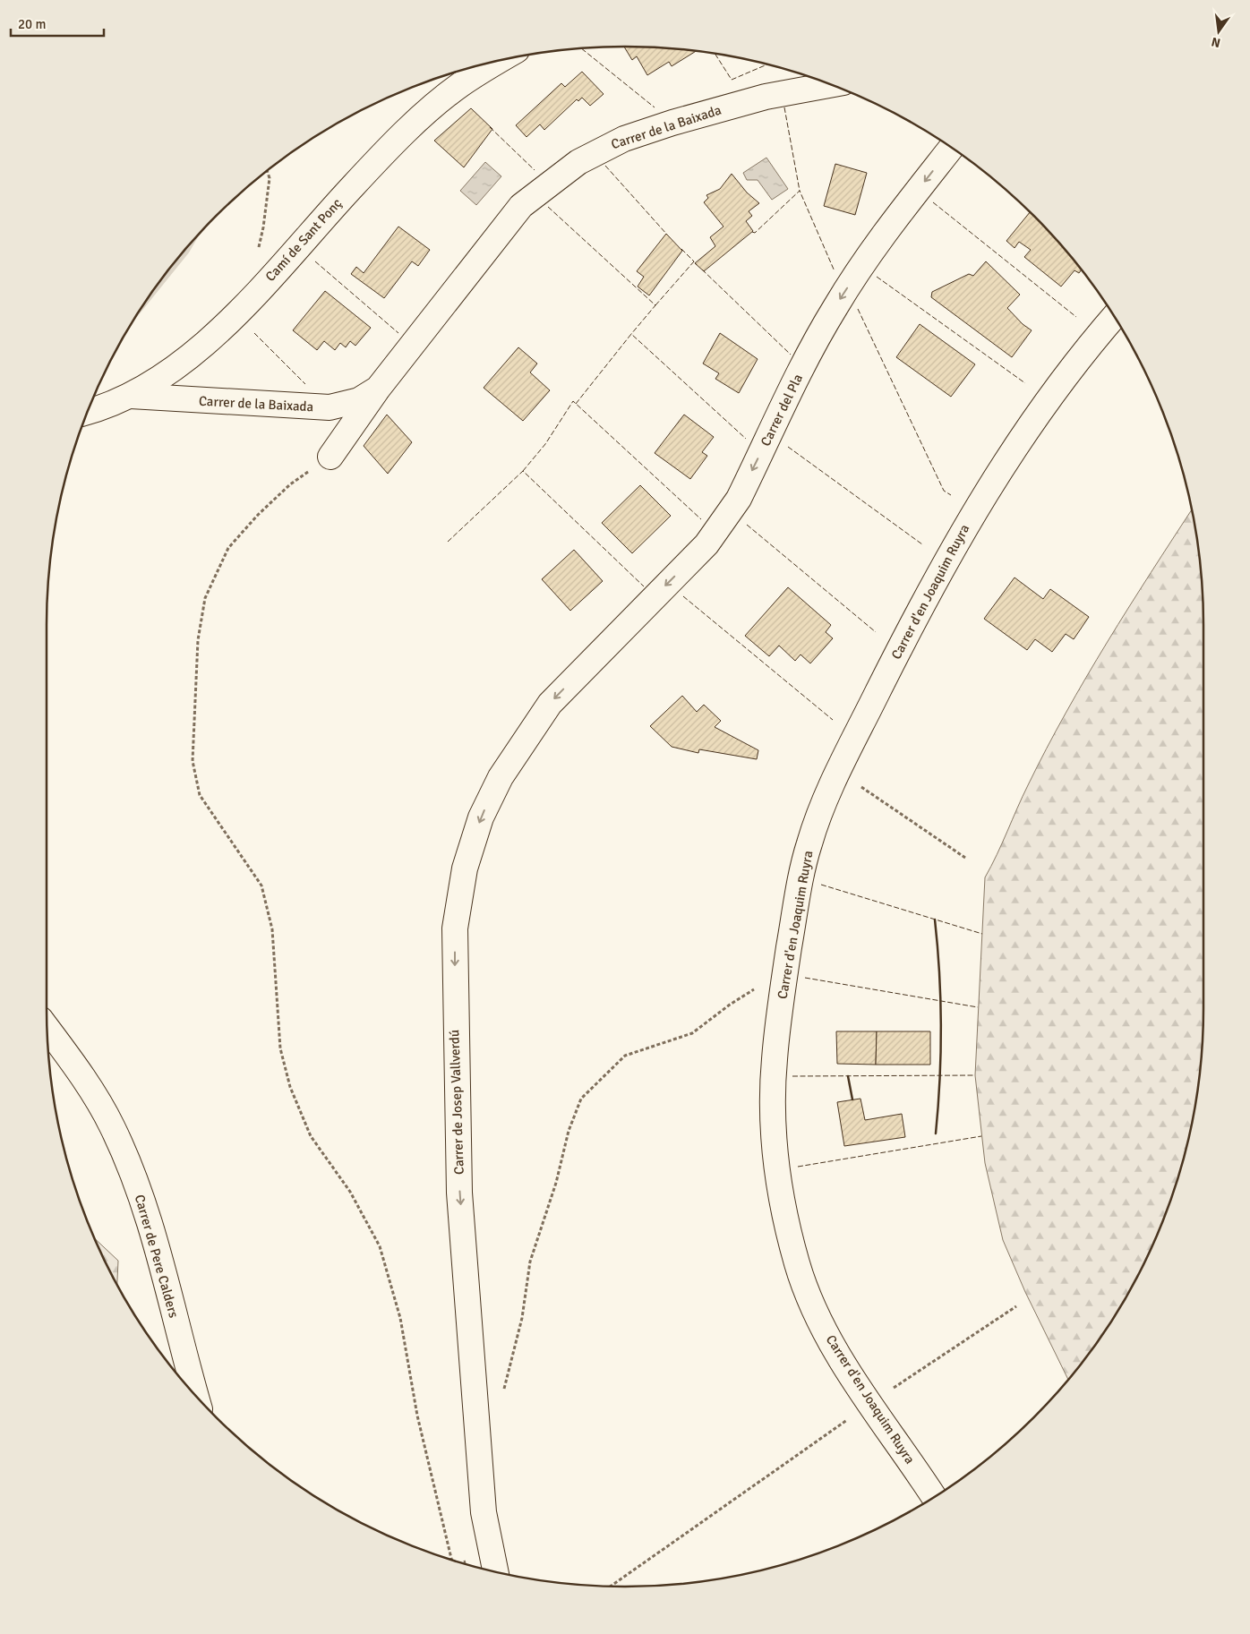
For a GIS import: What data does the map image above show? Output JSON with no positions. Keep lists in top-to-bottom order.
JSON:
{
  "streets": {
    "street": [
      "Carrer de la Baixada",
      "Camí de Sant Ponç",
      "Carrer del Pla",
      "Carrer d'en Joaquim Ruyra",
      "Carrer de Josep Vallverdú",
      "Carrer de Pere Calders"
    ]
  },
  "crossings": [
    ["Carrer de la Baixada", "Camí de Sant Ponç"],
    ["Carrer del Pla", "Carrer de Josep Vallverdú"]
  ],
  "one_way": ["Carrer del Pla", "Carrer de Josep Vallverdú"],
  "scale_bar": "20 m",
  "north": "bottom"
}
